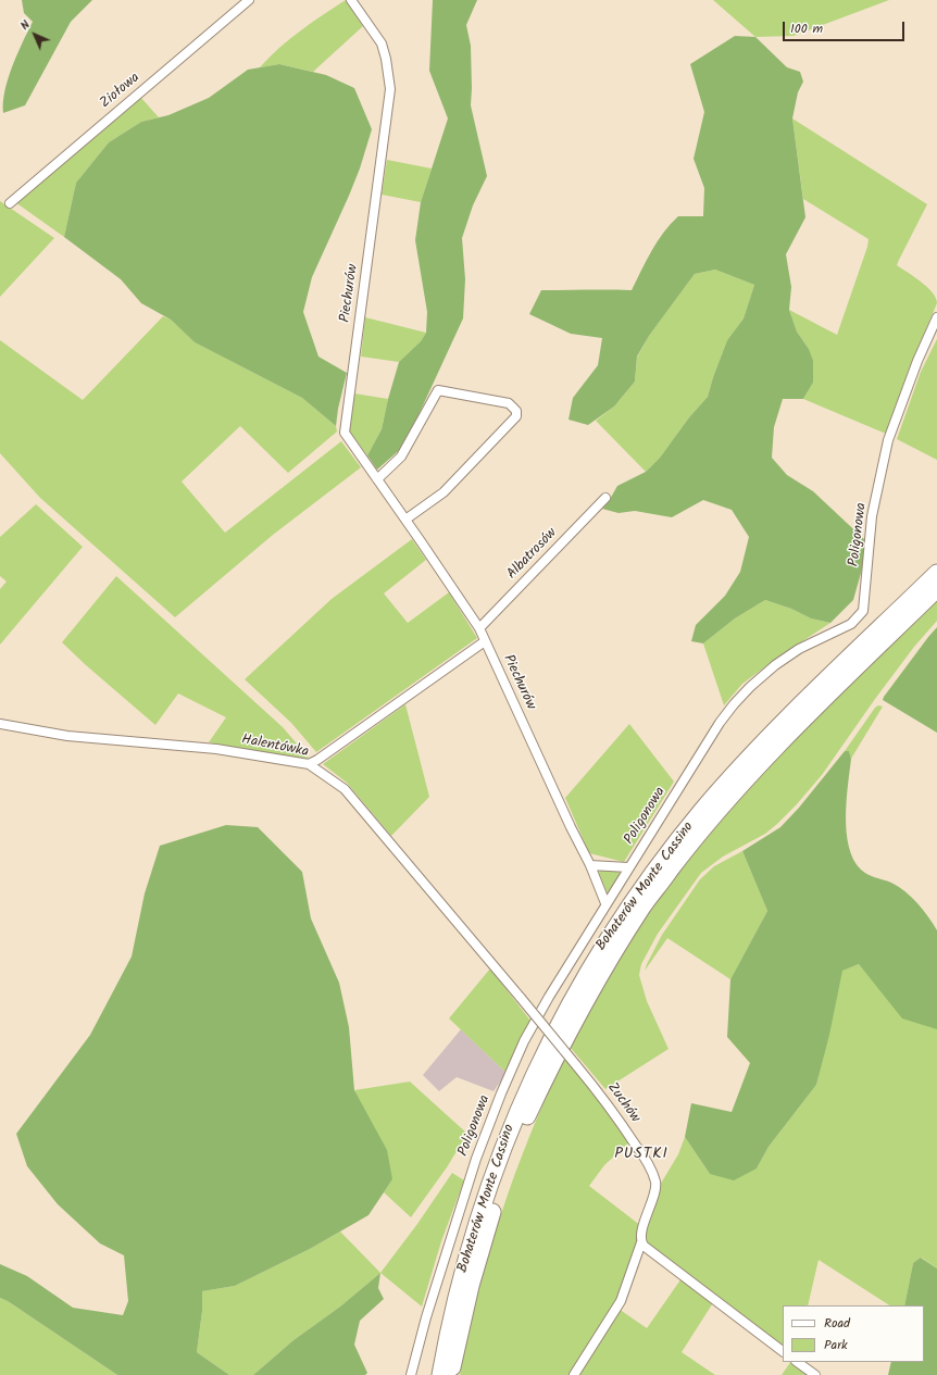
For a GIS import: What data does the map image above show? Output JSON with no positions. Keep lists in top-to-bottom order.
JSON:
{
  "streets": {
    "highway": ["Bohaterów Monte Cassino"],
    "street": [
      "Ziołowa",
      "Piechurów",
      "Poligonowa",
      "Albatrosów",
      "Halentówka",
      "Zuchów"
    ]
  },
  "crossings": [
    ["Piechurów", "Poligonowa"],
    ["Piechurów", "Albatrosów"],
    ["Halentówka", "Zuchów"]
  ],
  "districts": ["PUSTKI"],
  "legend": ["Road", "Park"],
  "scale_bar": "100 m",
  "north": "top left"
}
